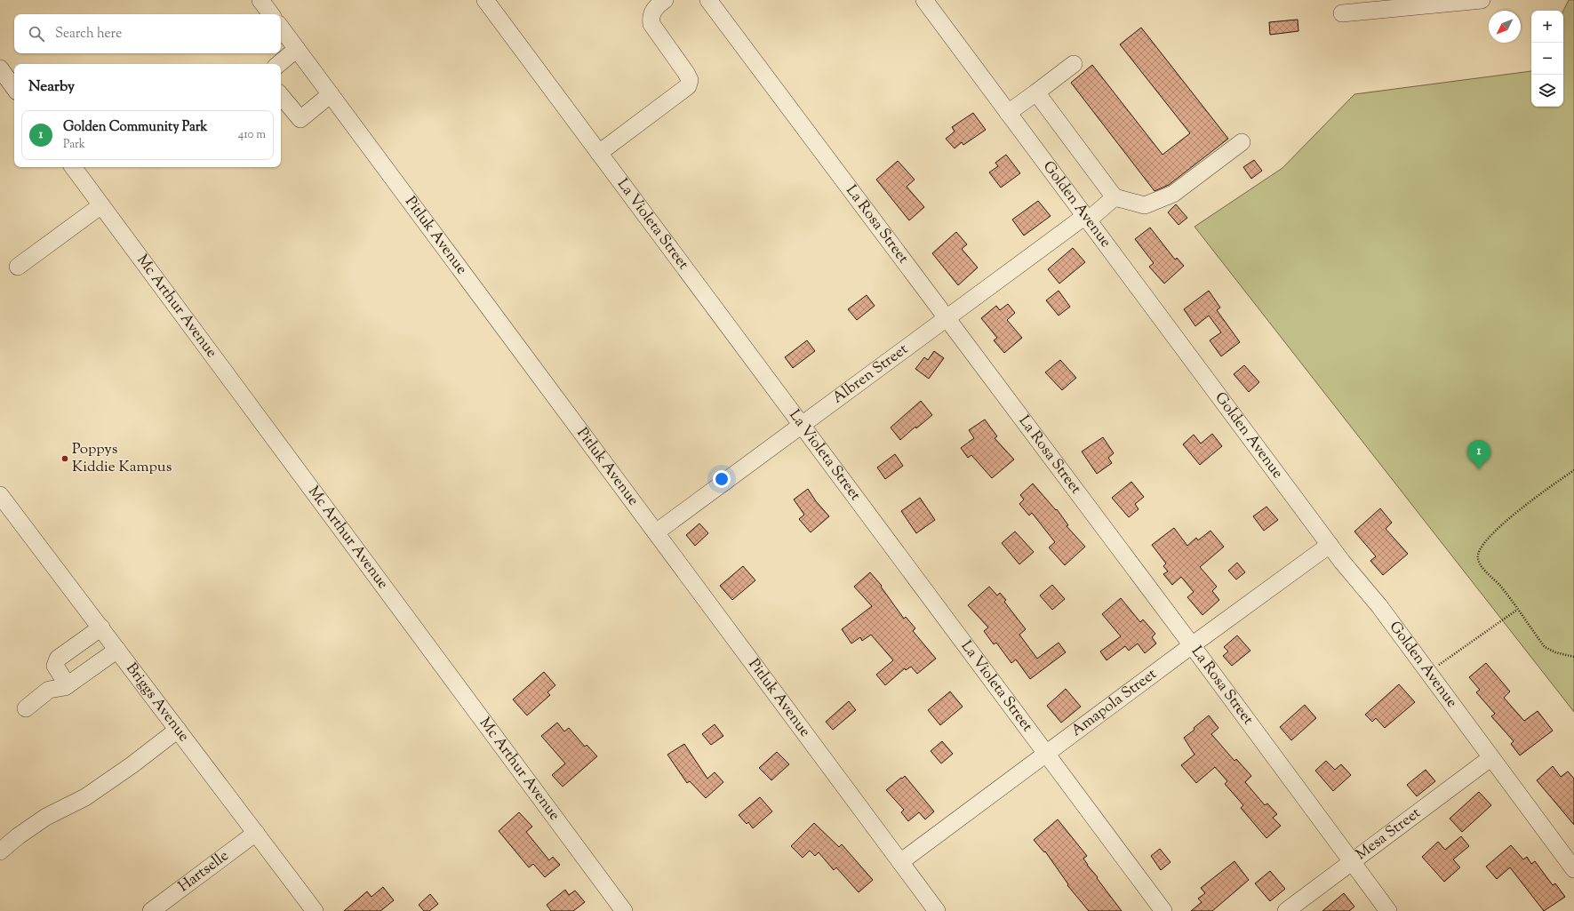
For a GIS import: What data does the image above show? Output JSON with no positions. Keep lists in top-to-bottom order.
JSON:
{
  "streets": {
    "street": [
      "Golden Avenue",
      "La Violeta Street",
      "La Rosa Street",
      "Pitluk Avenue",
      "Mc Arthur Avenue",
      "Albren Street",
      "Briggs Avenue",
      "Amapola Street",
      "Mesa Street",
      "Hartselle"
    ]
  },
  "crossings": [
    ["Golden Avenue", "Albren Street"],
    ["Golden Avenue", "Amapola Street"],
    ["Golden Avenue", "Mesa Street"],
    ["La Violeta Street", "Albren Street"],
    ["La Violeta Street", "Amapola Street"],
    ["La Rosa Street", "Albren Street"],
    ["La Rosa Street", "Amapola Street"],
    ["La Rosa Street", "Mesa Street"],
    ["Pitluk Avenue", "Albren Street"],
    ["Pitluk Avenue", "Amapola Street"],
    ["Briggs Avenue", "Hartselle"]
  ],
  "places": ["Poppys Kiddie Kampus"],
  "north": "bottom left",
  "page": {
    "map_buttons": ["+", "−"],
    "search": "Search here",
    "heading": "Nearby",
    "list": [
      {
        "mark": "1",
        "name": "Golden Community Park",
        "note": "Park",
        "value": "410 m"
      }
    ],
    "pins": "1"
  }
}
